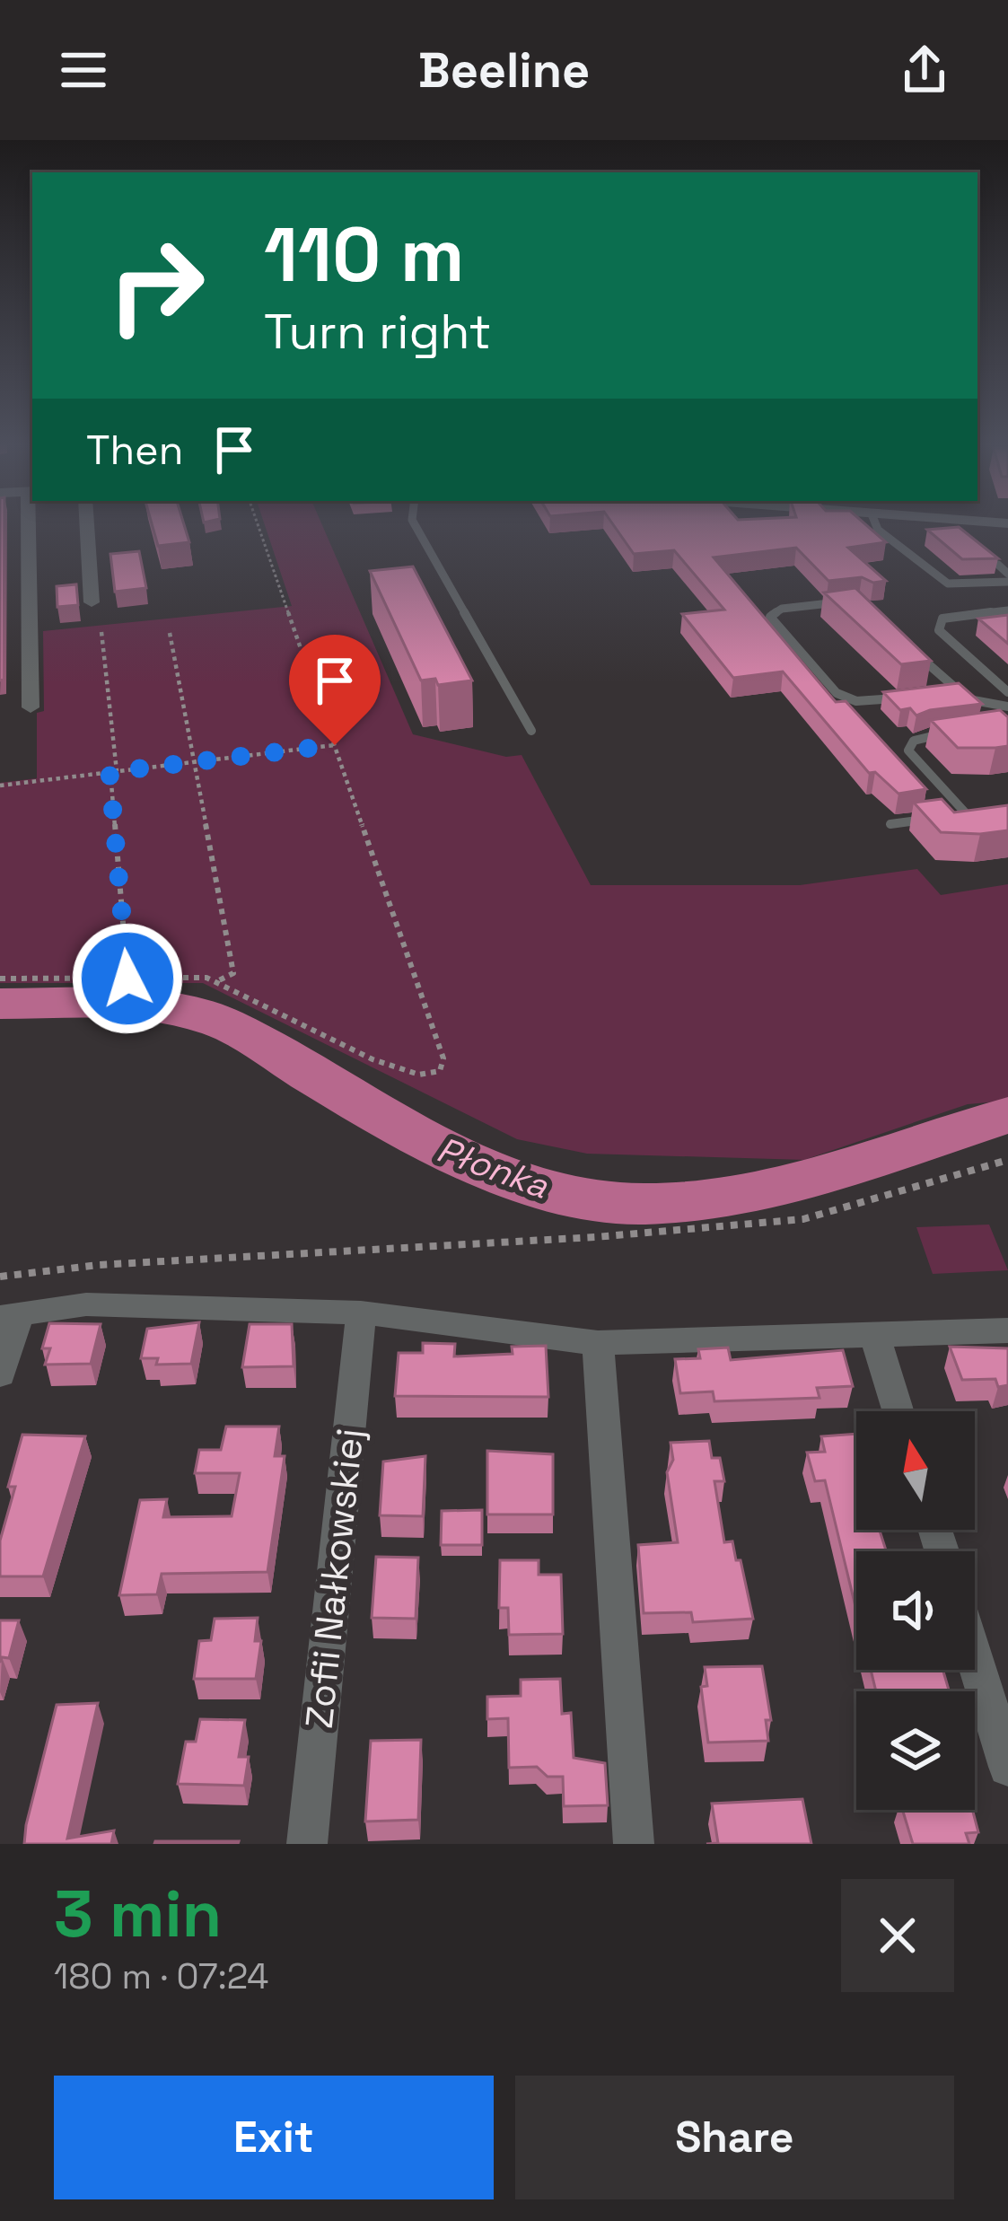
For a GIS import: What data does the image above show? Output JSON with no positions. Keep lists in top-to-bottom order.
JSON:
{
  "streets": {
    "street": ["Zofii Nałkowskiej"]
  },
  "water": ["Płonka"],
  "north": "top",
  "page": {
    "header": "Beeline",
    "turn": ["110 m", "Turn right"],
    "then": "Then",
    "heading": ["3 min", "180 m · 07:24"],
    "buttons": ["Exit", "Share"]
  }
}
